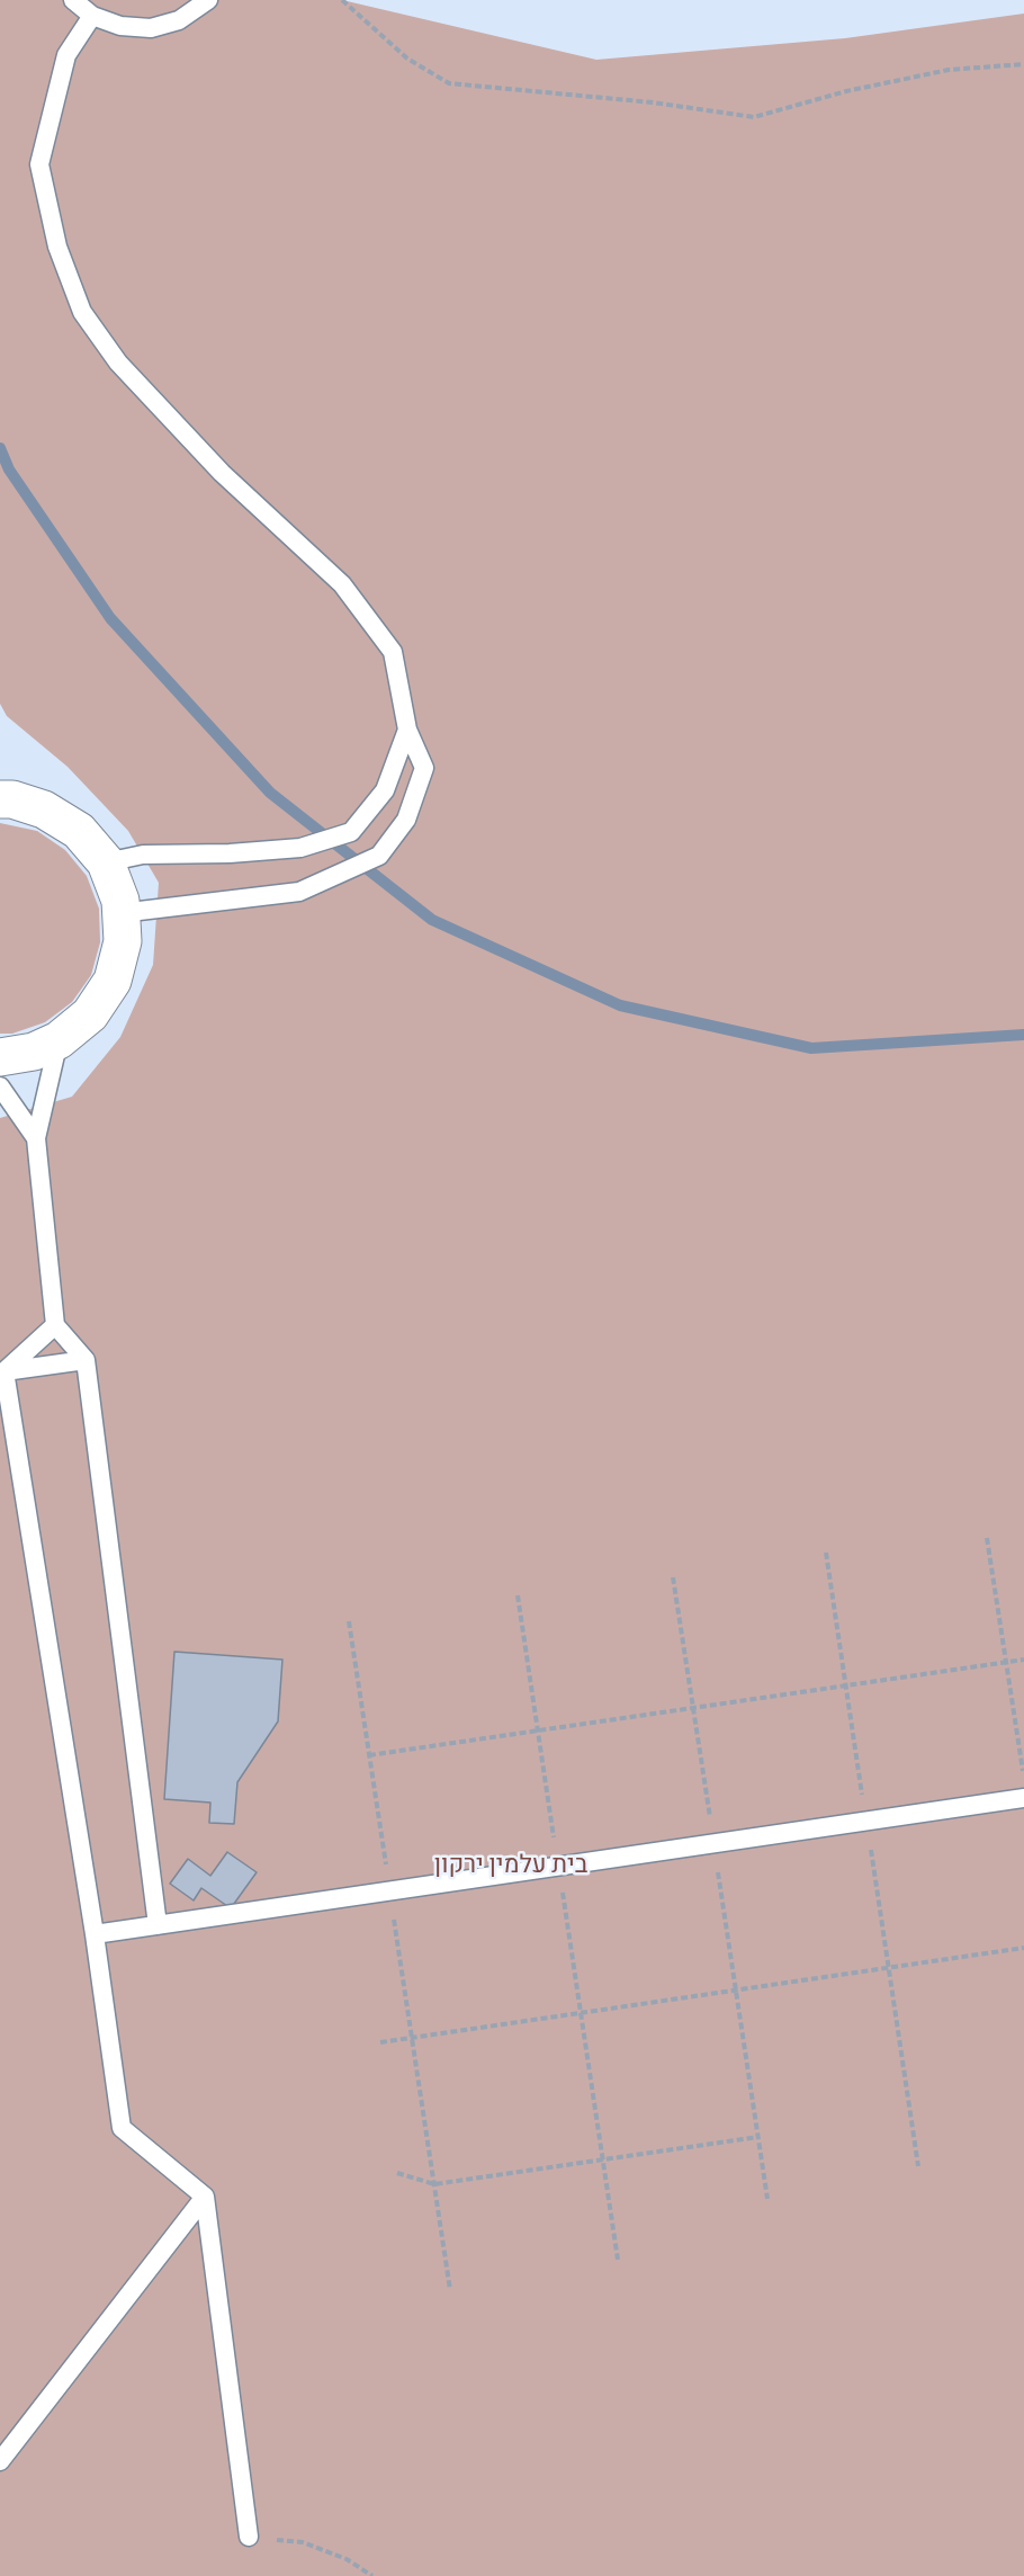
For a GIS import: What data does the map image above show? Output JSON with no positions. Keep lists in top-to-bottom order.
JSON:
{
  "parks": ["בית עלמין ירקון"]
}
